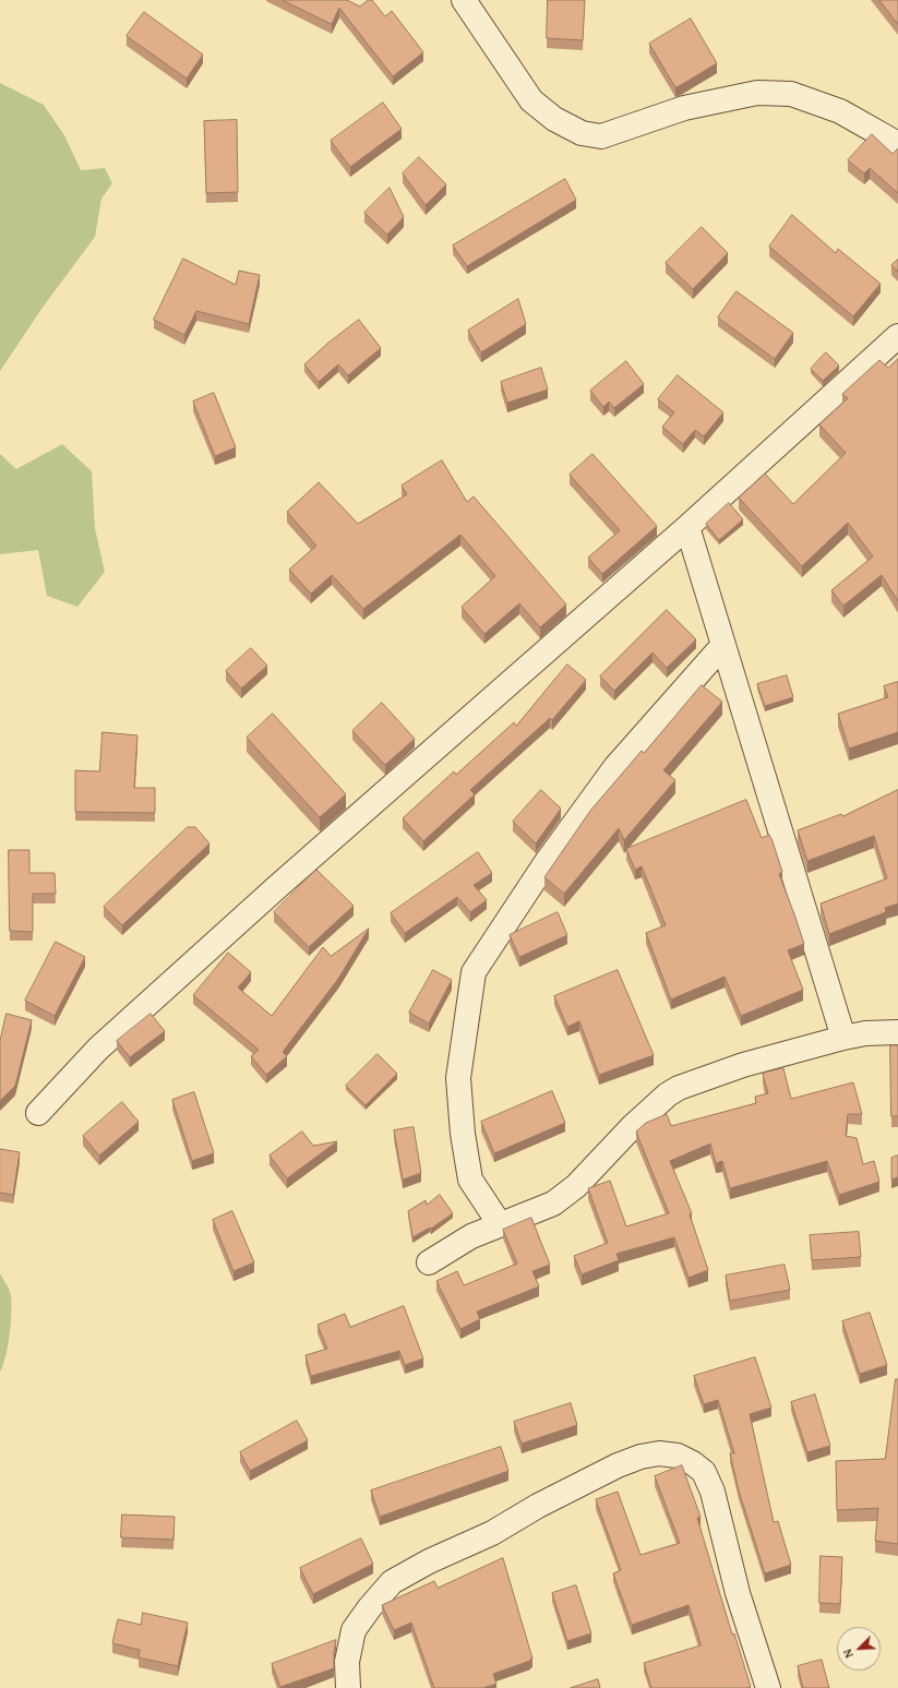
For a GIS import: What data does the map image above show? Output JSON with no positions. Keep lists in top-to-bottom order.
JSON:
{
  "north": "bottom left"
}
